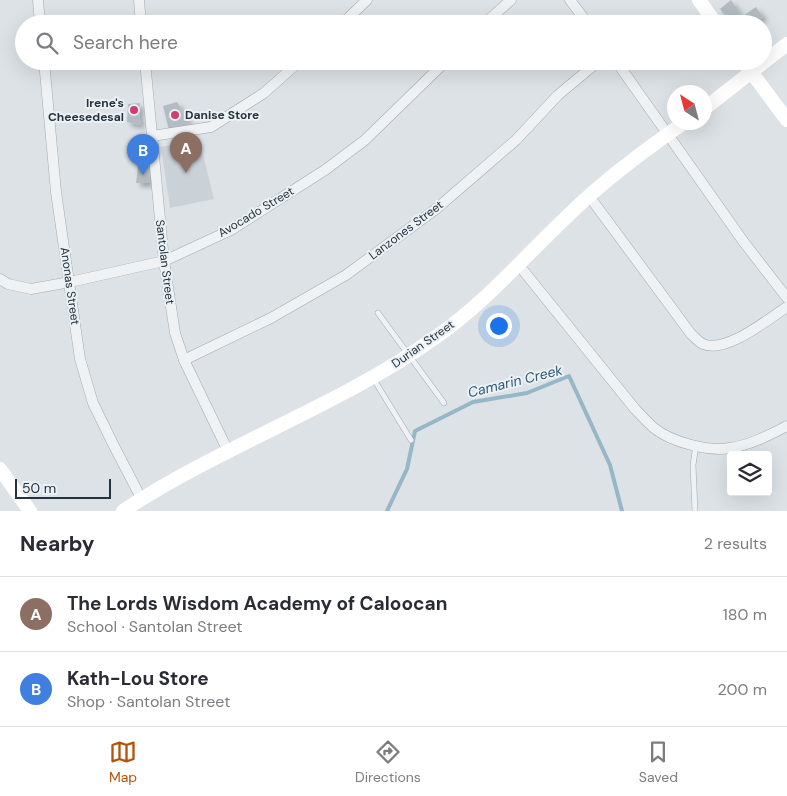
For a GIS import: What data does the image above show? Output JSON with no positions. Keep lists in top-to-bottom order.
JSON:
{
  "streets": {
    "street": [
      "Avocado Street",
      "Lanzones Street",
      "Santolan Street",
      "Anonas Street",
      "Durian Street"
    ]
  },
  "crossings": [
    ["Avocado Street", "Santolan Street"],
    ["Avocado Street", "Anonas Street"],
    ["Lanzones Street", "Santolan Street"],
    ["Santolan Street", "Durian Street"],
    ["Anonas Street", "Durian Street"]
  ],
  "water": ["Camarin Creek"],
  "places": ["Irene's Cheesedesal", "Danise Store"],
  "scale_bar": "50 m",
  "north": "top left",
  "page": {
    "search": "Search here",
    "pins": ["A", "B"],
    "scale": "50 m",
    "heading": ["Nearby", "2 results"],
    "list": [
      {
        "mark": "A",
        "name": "The Lords Wisdom Academy of Caloocan",
        "note": "School · Santolan Street",
        "value": "180 m"
      },
      {
        "mark": "B",
        "name": "Kath-Lou Store",
        "note": "Shop · Santolan Street",
        "value": "200 m"
      }
    ],
    "nav": ["Map", "Directions", "Saved"]
  }
}
